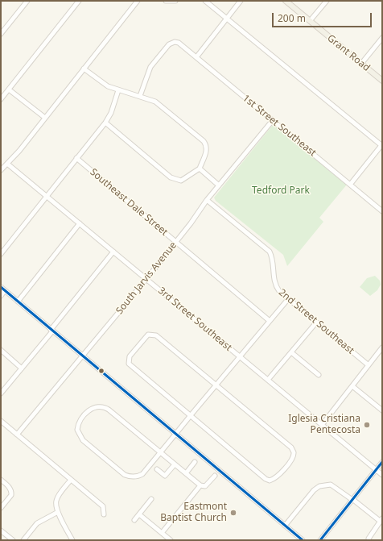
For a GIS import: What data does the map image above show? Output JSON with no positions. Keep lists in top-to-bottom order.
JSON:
{
  "streets": {
    "main road": ["Grant Road"],
    "street": [
      "1st Street Southeast",
      "Southeast Dale Street",
      "South Jarvis Avenue",
      "3rd Street Southeast",
      "2nd Street Southeast"
    ]
  },
  "crossings": [
    ["1st Street Southeast", "South Jarvis Avenue"],
    ["Southeast Dale Street", "South Jarvis Avenue"],
    ["South Jarvis Avenue", "3rd Street Southeast"],
    ["South Jarvis Avenue", "2nd Street Southeast"]
  ],
  "parks": ["Tedford Park"],
  "places": ["Iglesia Cristiana Pentecosta", "Eastmont Baptist Church"],
  "scale_bar": "200 m"
}
